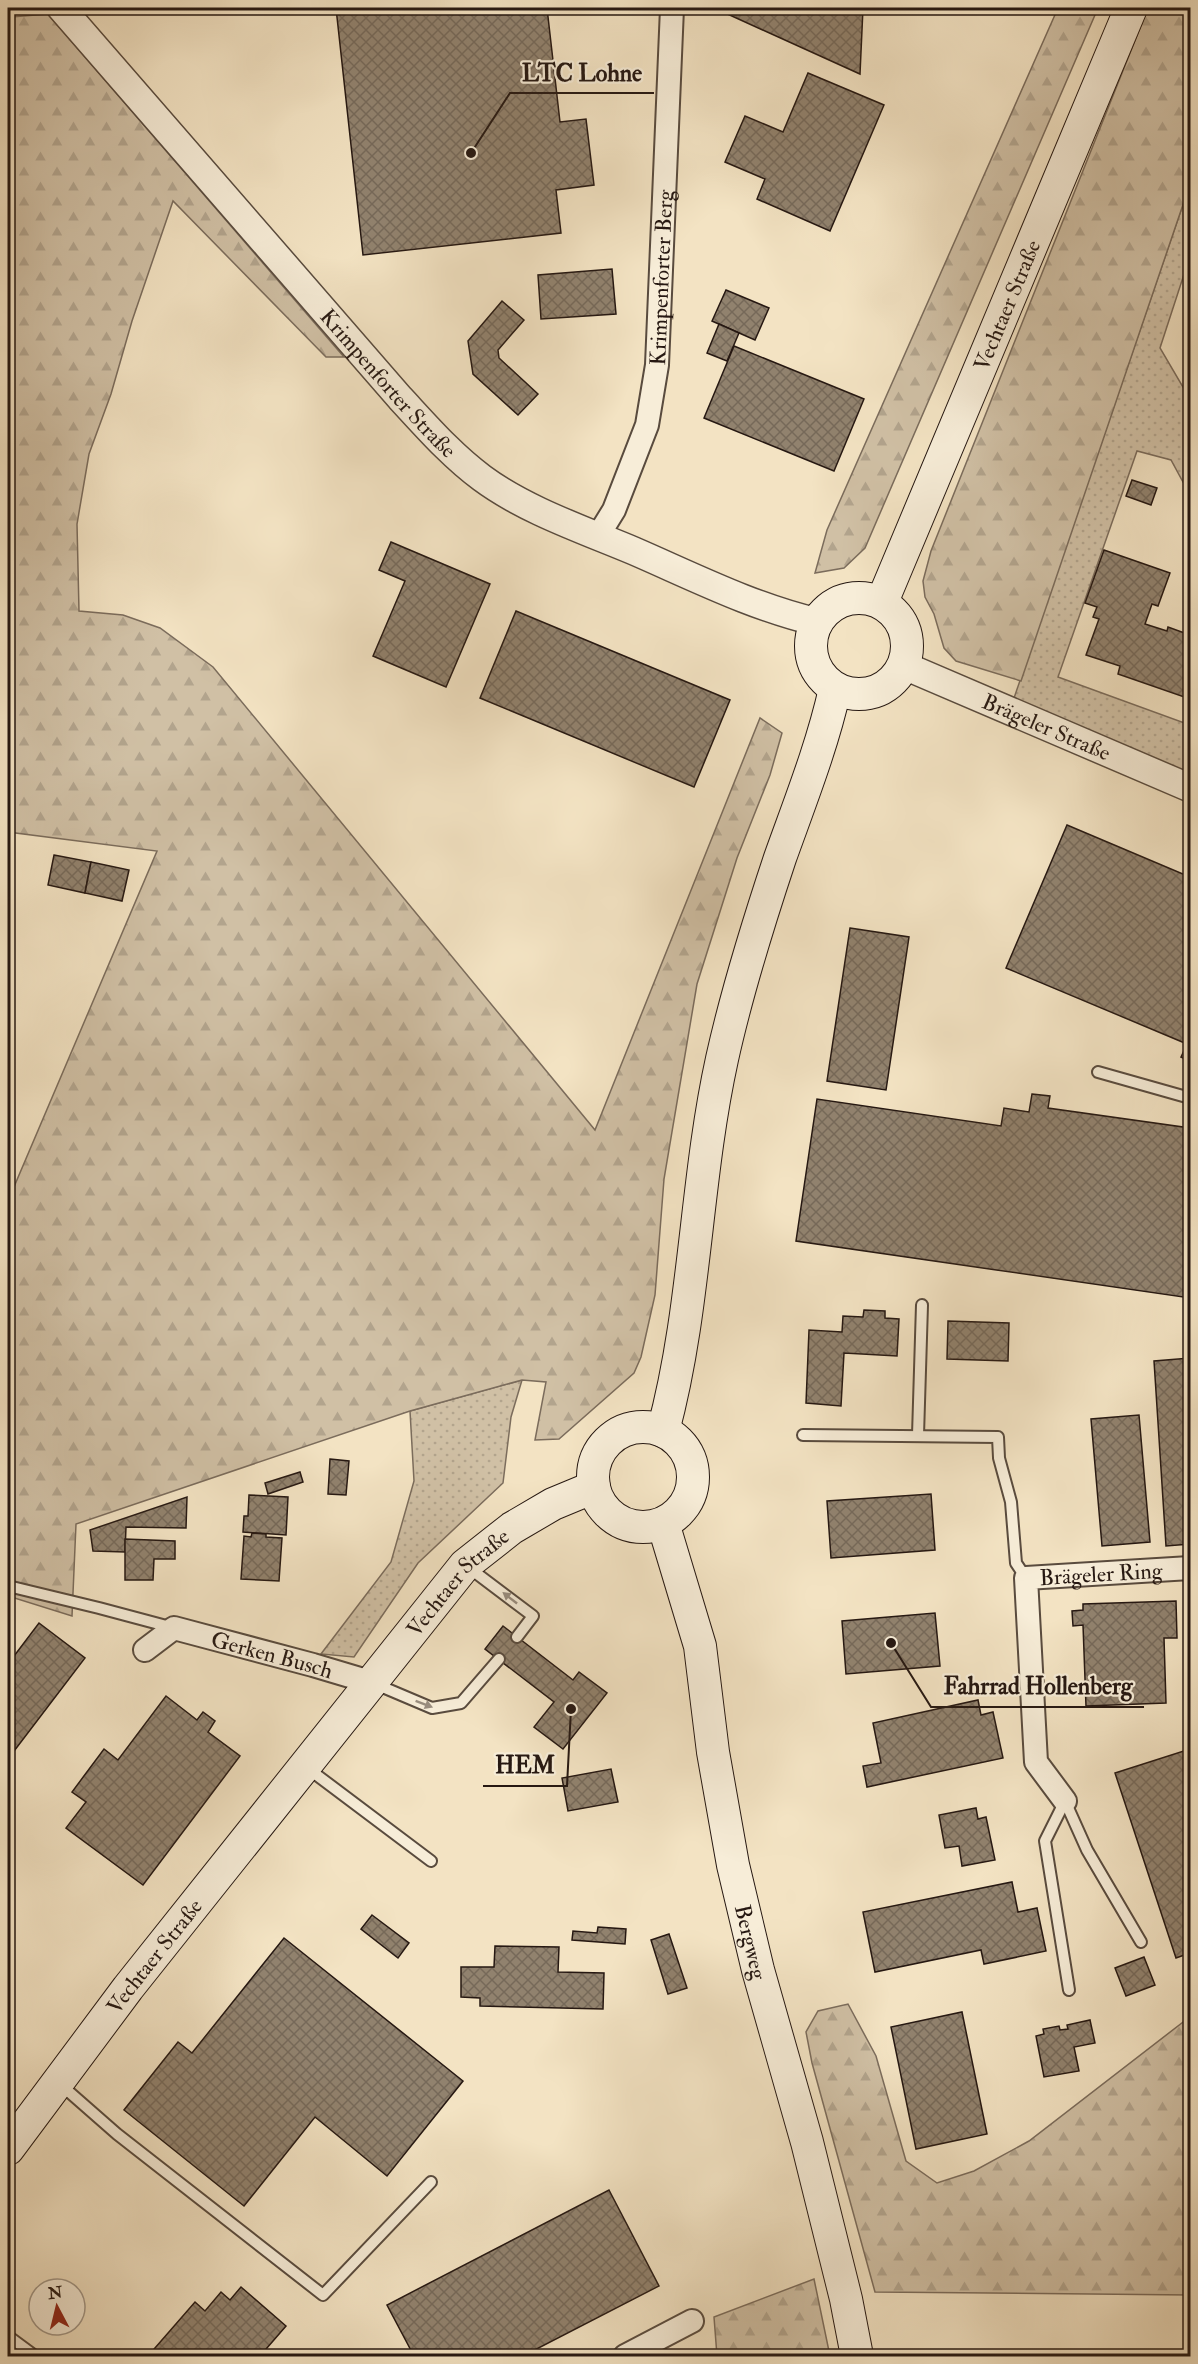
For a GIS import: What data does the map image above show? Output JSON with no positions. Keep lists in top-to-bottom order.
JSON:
{
  "streets": {
    "main road": ["Vechtaer Straße", "Bergweg"],
    "street": [
      "Krimpenforter Berg",
      "Krimpenforter Straße",
      "Brägeler Straße",
      "Brägeler Ring",
      "Gerken Busch"
    ]
  },
  "crossings": [
    ["Krimpenforter Berg", "Krimpenforter Straße"],
    ["Vechtaer Straße", "Krimpenforter Straße"],
    ["Vechtaer Straße", "Brägeler Straße"],
    ["Vechtaer Straße", "Gerken Busch"],
    ["Vechtaer Straße", "Bergweg"],
    ["Krimpenforter Straße", "Brägeler Straße"]
  ],
  "places": ["LTC Lohne", "Fahrrad Hollenberg", "HEM"],
  "north": "top"
}
